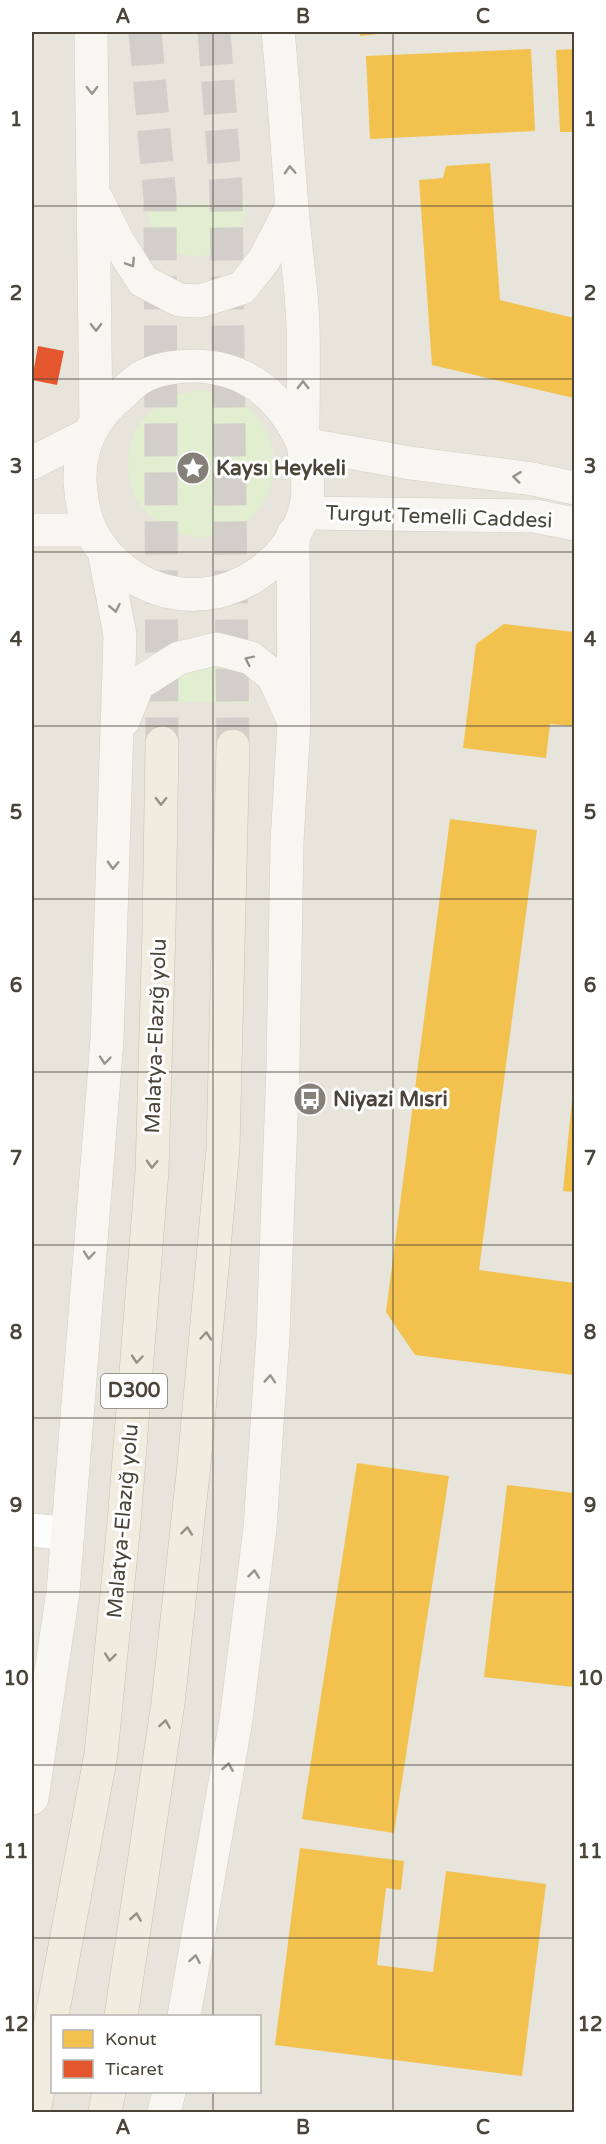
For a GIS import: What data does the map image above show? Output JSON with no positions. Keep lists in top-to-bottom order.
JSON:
{
  "streets": {
    "highway": ["Malatya-Elazığ yolu", "D300"],
    "main road": ["Turgut Temelli Caddesi"]
  },
  "places": {
    "place": ["Kaysı Heykeli"],
    "bus stop": ["Niyazi Mısri"]
  },
  "legend": ["Konut", "Ticaret"],
  "grid": {
    "columns": ["A", "B", "C"],
    "rows": [
      "1",
      "2",
      "3",
      "4",
      "5",
      "6",
      "7",
      "8",
      "9",
      "10",
      "11",
      "12"
    ]
  }
}
